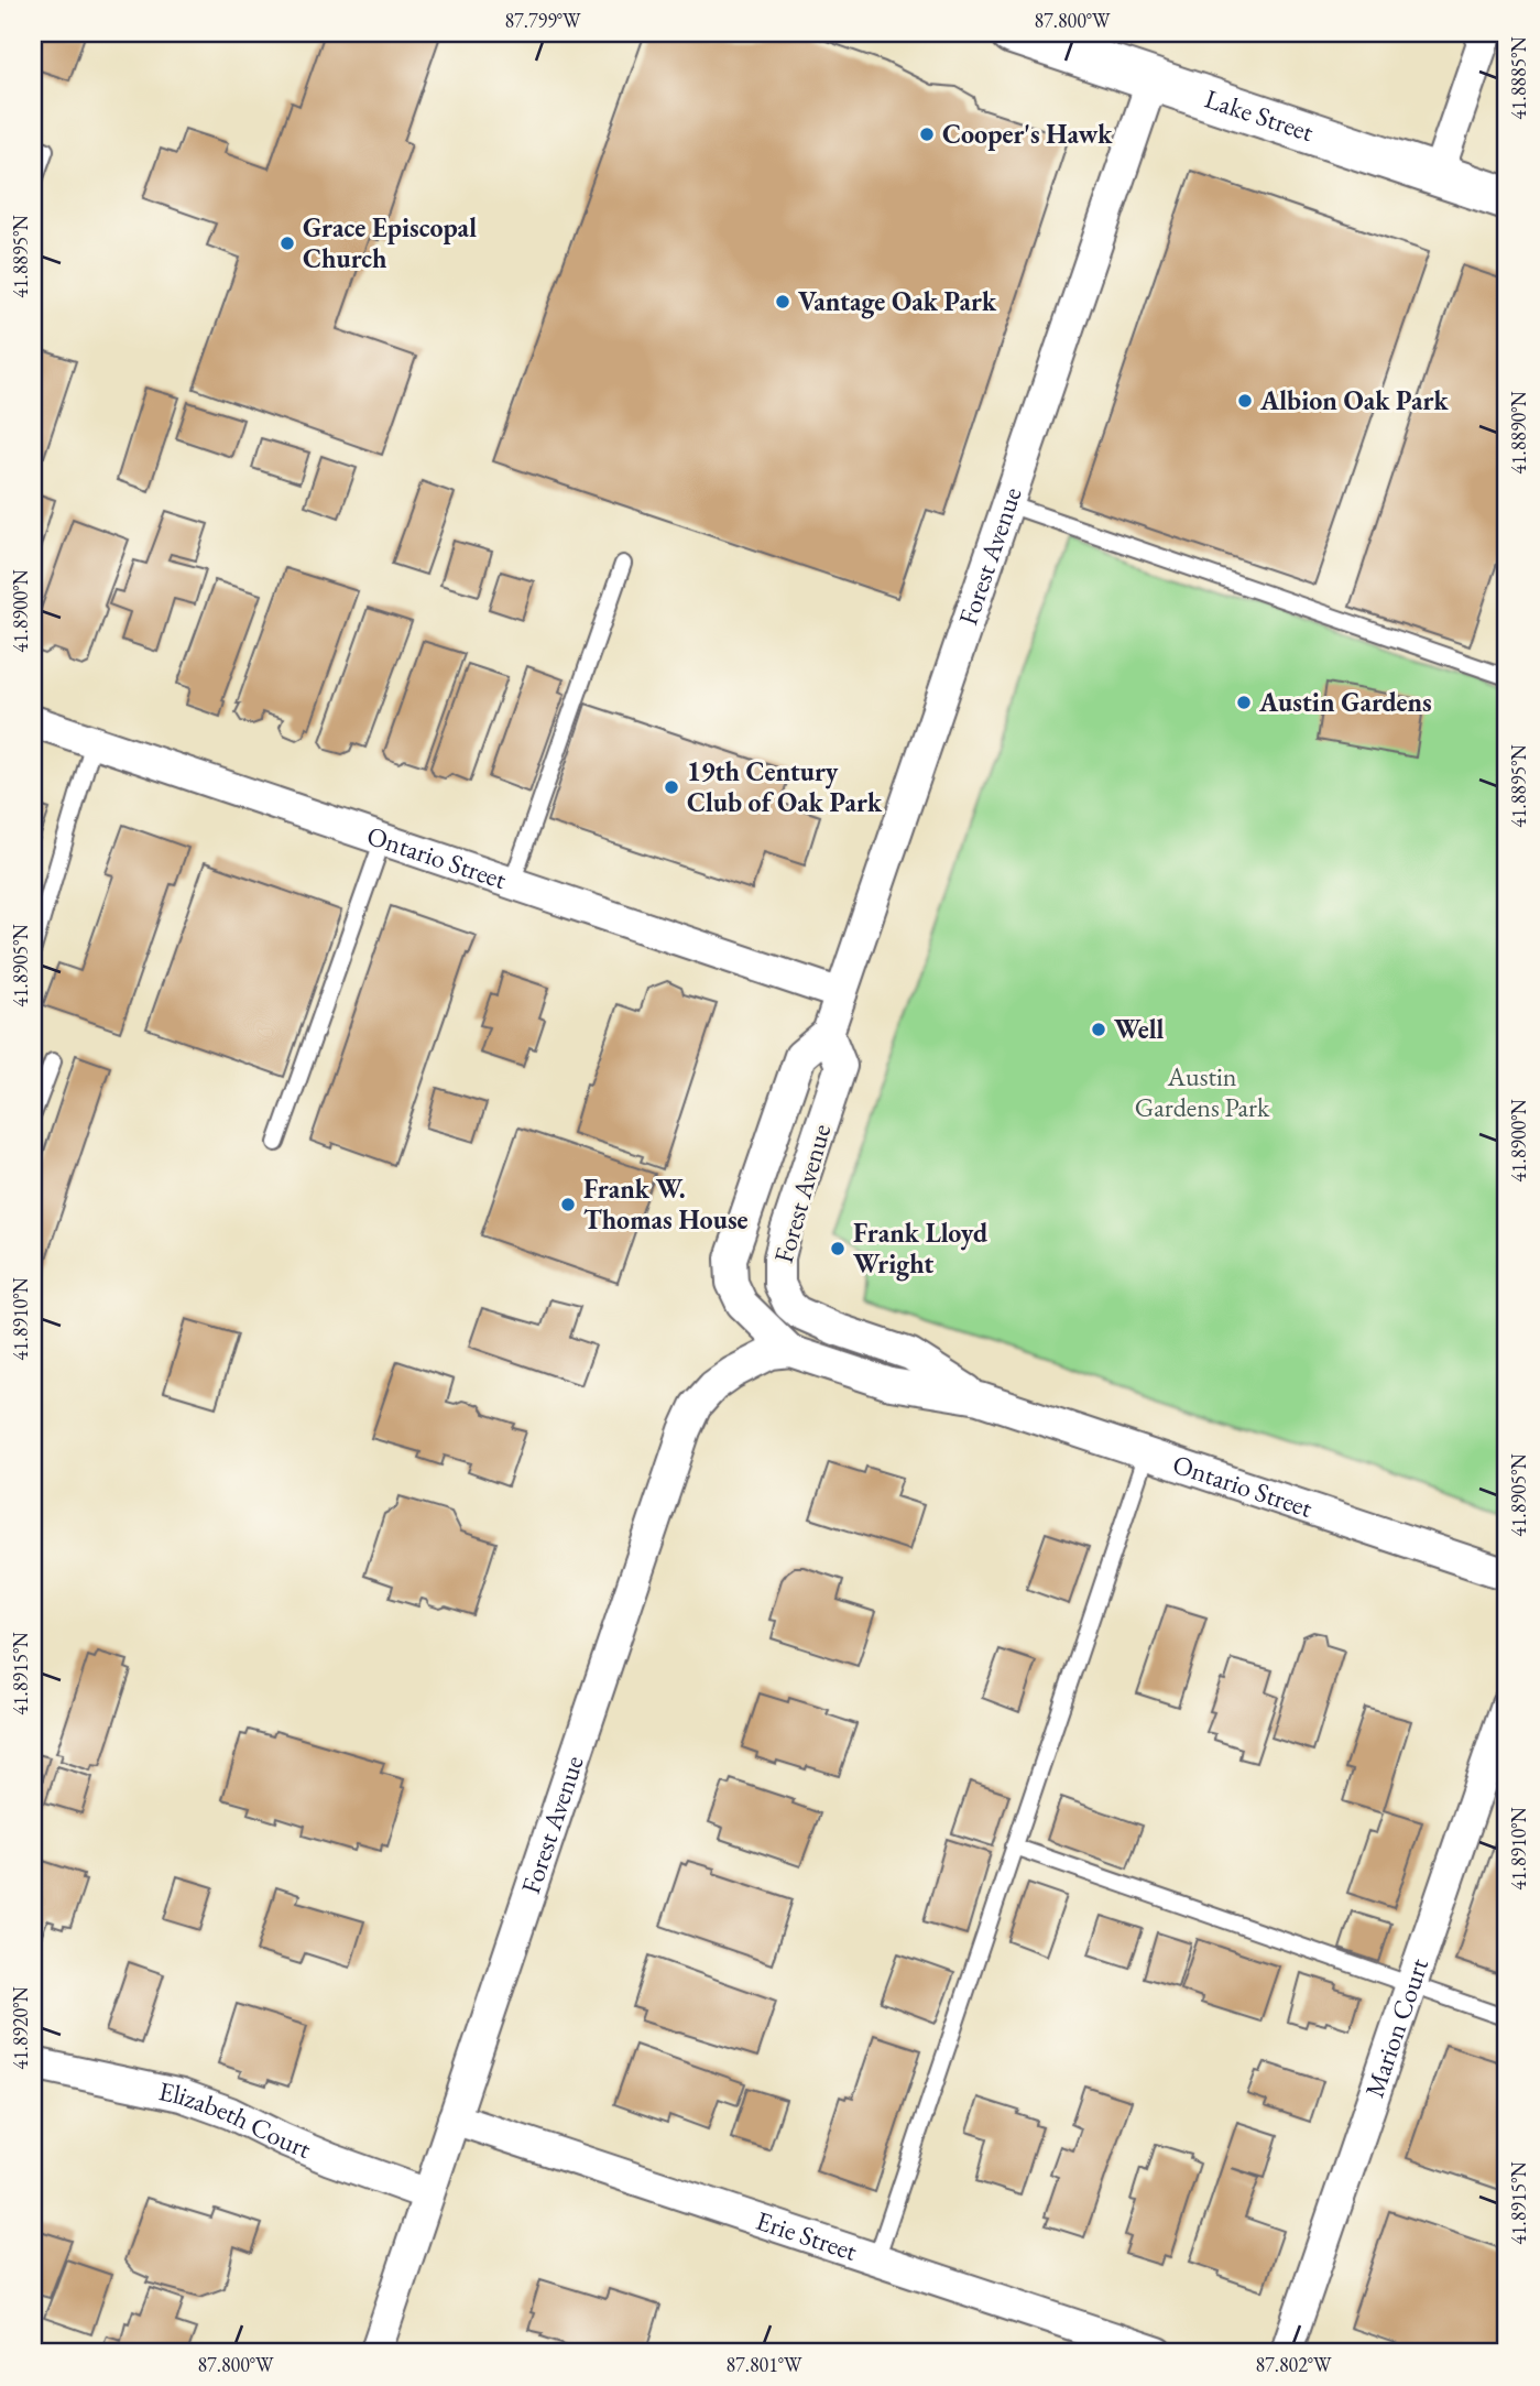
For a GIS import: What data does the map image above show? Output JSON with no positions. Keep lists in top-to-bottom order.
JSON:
{
  "streets": {
    "main road": ["Lake Street"],
    "street": [
      "Forest Avenue",
      "Ontario Street",
      "Marion Court",
      "Elizabeth Court",
      "Erie Street"
    ]
  },
  "crossings": [
    ["Lake Street", "Forest Avenue"],
    ["Forest Avenue", "Ontario Street"],
    ["Forest Avenue", "Elizabeth Court"],
    ["Forest Avenue", "Erie Street"]
  ],
  "parks": ["Austin Gardens Park"],
  "places": [
    "Cooper's Hawk",
    "Grace Episcopal Church",
    "Vantage Oak Park",
    "Albion Oak Park",
    "Austin Gardens",
    "19th Century Club of Oak Park",
    "Well",
    "Frank W. Thomas House",
    "Frank Lloyd Wright"
  ],
  "coordinates": [
    "87.799°W",
    "87.800°W",
    "41.8885°N",
    "41.8895°N",
    "41.8890°N",
    "41.8900°N",
    "41.8905°N",
    "41.8910°N",
    "41.8915°N",
    "41.8920°N",
    "87.801°W",
    "87.802°W"
  ]
}
